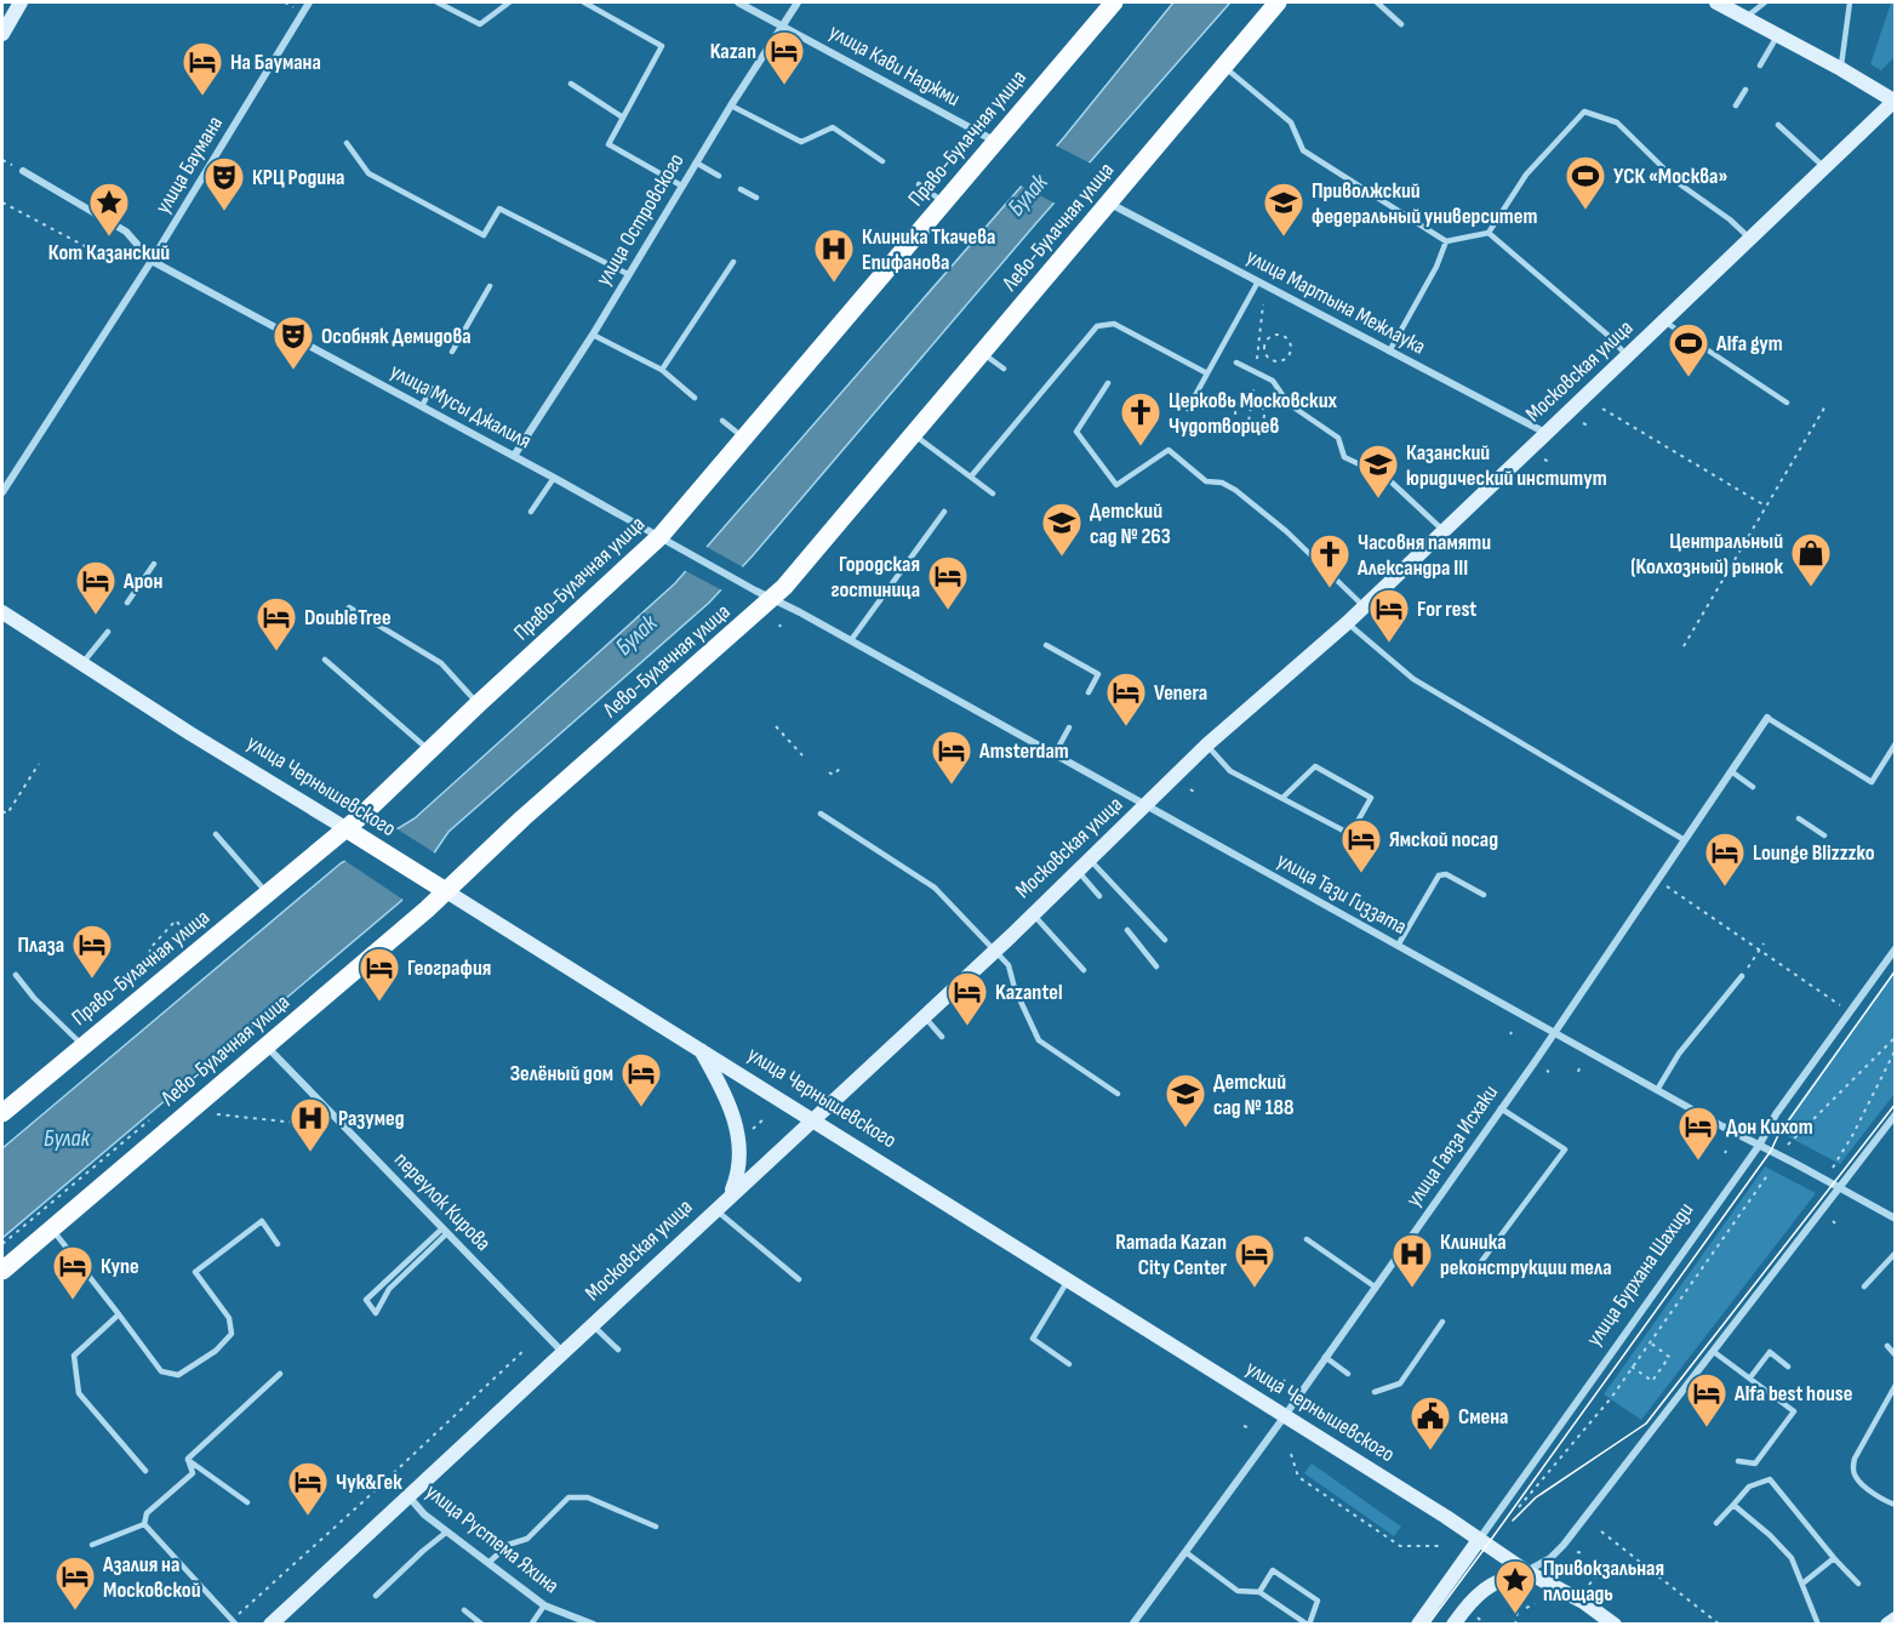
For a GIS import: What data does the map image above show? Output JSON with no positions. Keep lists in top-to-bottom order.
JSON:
{
  "streets": {
    "main road": ["Право-Булачная улица", "Лево-Булачная улица", "улица Чернышевского"],
    "street": [
      "улица Кави Наджми",
      "улица Баумана",
      "улица Островского",
      "улица Мартына Межлаука",
      "Московская улица",
      "улица Мусы Джалиля",
      "улица Тази Гиззата",
      "улица Гаяза Исхаки",
      "переулок Кирова",
      "улица Бурхана Шахиди",
      "улица Рустема Яхина"
    ]
  },
  "crossings": [
    ["улица Кави Наджми", "Право-Булачная улица"],
    ["улица Кави Наджми", "улица Островского"],
    ["Право-Булачная улица", "улица Мусы Джалиля"],
    ["Право-Булачная улица", "улица Чернышевского"],
    ["улица Баумана", "улица Мусы Джалиля"],
    ["улица Островского", "улица Мусы Джалиля"],
    ["Лево-Булачная улица", "улица Мартына Межлаука"],
    ["Лево-Булачная улица", "улица Чернышевского"],
    ["Лево-Булачная улица", "улица Тази Гиззата"],
    ["Лево-Булачная улица", "переулок Кирова"],
    ["улица Мартына Межлаука", "Московская улица"],
    ["Московская улица", "улица Чернышевского"],
    ["Московская улица", "улица Тази Гиззата"],
    ["Московская улица", "переулок Кирова"],
    ["Московская улица", "улица Рустема Яхина"],
    ["улица Мусы Джалиля", "улица Тази Гиззата"],
    ["улица Чернышевского", "улица Гаяза Исхаки"],
    ["улица Чернышевского", "улица Бурхана Шахиди"],
    ["улица Тази Гиззата", "улица Гаяза Исхаки"],
    ["улица Тази Гиззата", "улица Бурхана Шахиди"]
  ],
  "water": ["Булак"],
  "places": {
    "hotel": [
      "Kazan",
      "На Баумана",
      "Городская гостиница",
      "Арон",
      "For rest",
      "DoubleTree",
      "Venera",
      "Amsterdam",
      "Ямской посад",
      "Lounge Blizzzko",
      "Плаза",
      "География",
      "Kazantel",
      "Зелёный дом",
      "Дон Кихот",
      "Ramada Kazan City Center",
      "Купе",
      "Alfa best house",
      "Чук&Гек",
      "Азалия на Московской"
    ],
    "sports": ["УСК «Москва»", "Alfa gym"],
    "theatre": ["КРЦ Родина", "Особняк Демидова"],
    "place": ["Кот Казанский", "Привокзальная площадь"],
    "school or university": [
      "Приволжский федеральный университет",
      "Казанский юридический институт",
      "Детский сад № 263",
      "Детский сад № 188"
    ],
    "hospital": ["Клиника Ткачева Епифанова", "Разумед", "Клиника реконструкции тела"],
    "church": ["Церковь Московских Чудотворцев", "Часовня памяти Александра III"],
    "shop": ["Центральный (Колхозный) рынок"],
    "public building": ["Смена"]
  }
}
